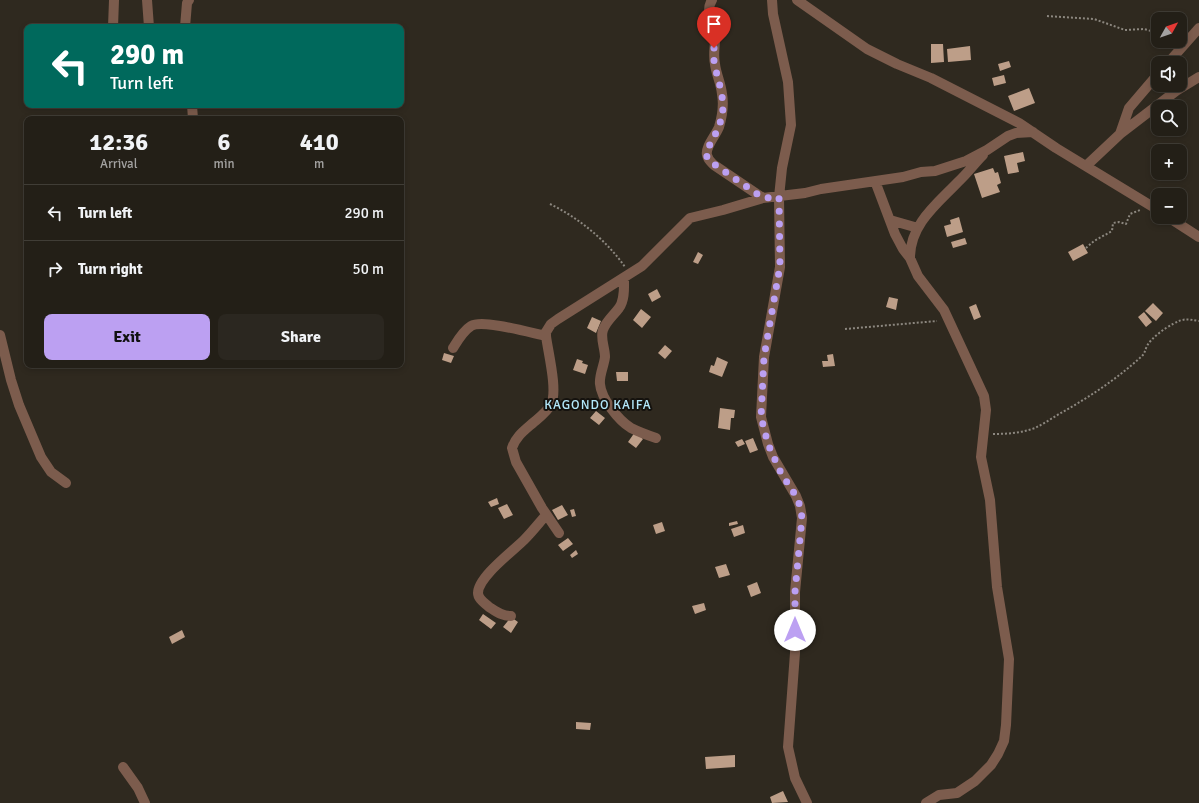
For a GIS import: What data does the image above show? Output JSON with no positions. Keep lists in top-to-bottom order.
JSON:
{
  "districts": ["KAGONDO KAIFA"],
  "north": "top right",
  "page": {
    "map_buttons": ["+", "−"],
    "turn": ["290 m", "Turn left"],
    "eta": [
      "12:36",
      "Arrival",
      "6",
      "min",
      "410",
      "m"
    ],
    "list": [
      {
        "name": "Turn left",
        "value": "290 m"
      },
      {
        "name": "Turn right",
        "value": "50 m"
      }
    ],
    "buttons": ["Exit", "Share"]
  }
}
